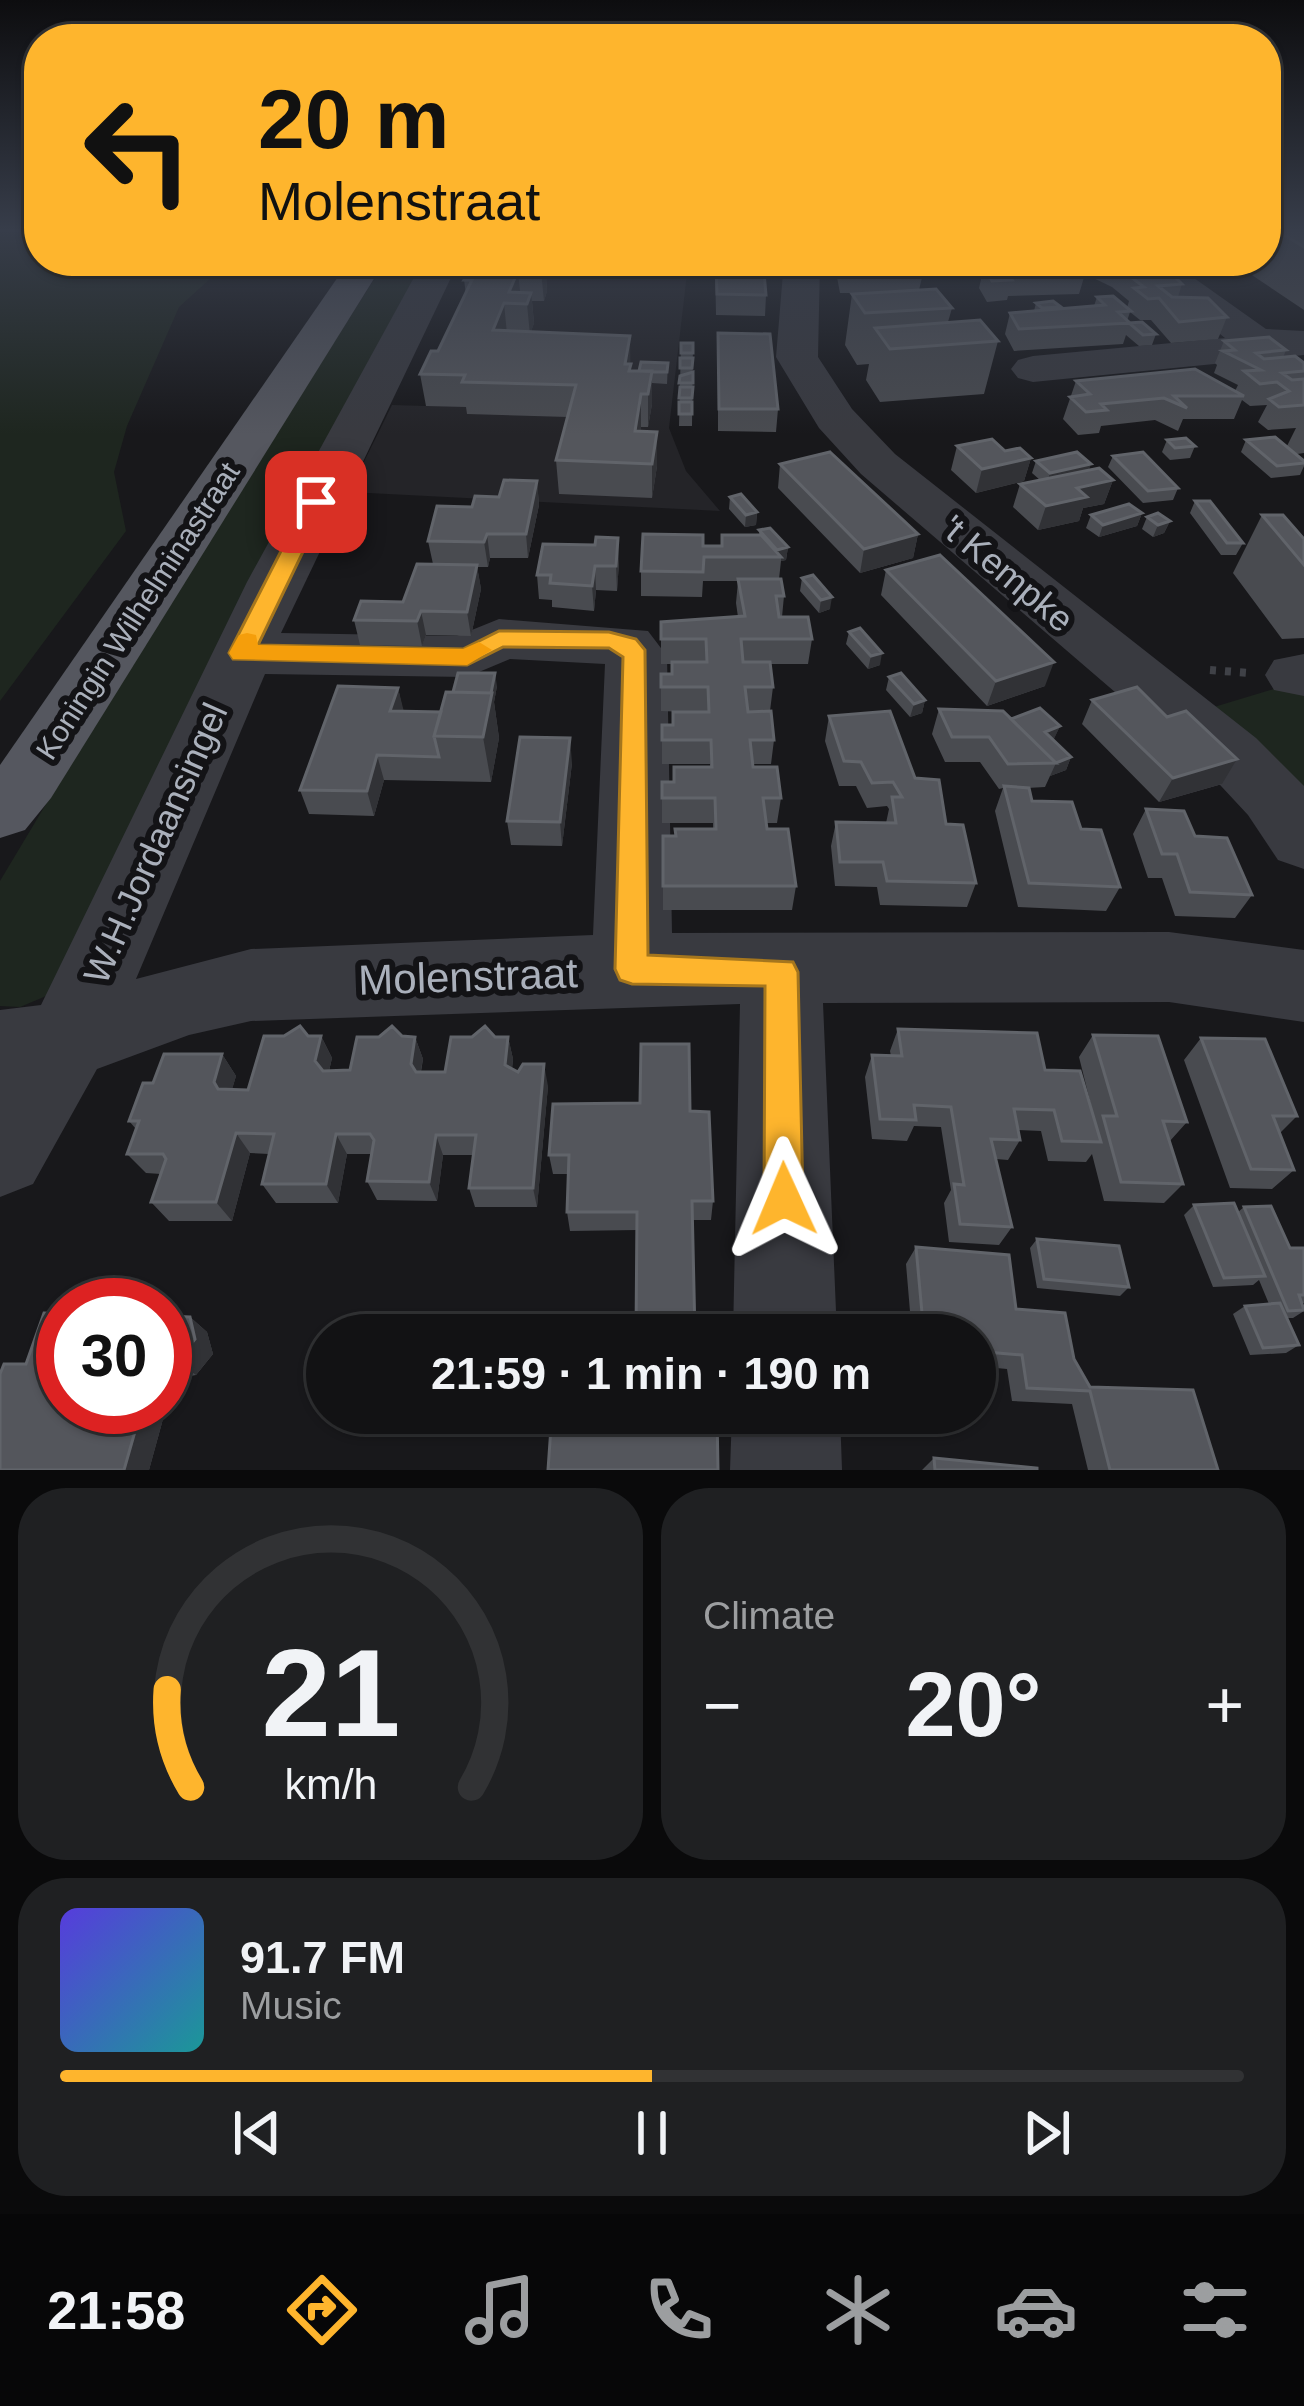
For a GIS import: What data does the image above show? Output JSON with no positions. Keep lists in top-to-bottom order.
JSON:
{
  "streets": {
    "main road": ["Koningin Wilhelminastraat"],
    "street": ["'t Kempke", "W.H.Jordaansingel", "Molenstraat"]
  },
  "crossings": [
    ["W.H.Jordaansingel", "Molenstraat"]
  ],
  "page": {
    "turn": ["20 m", "Molenstraat"],
    "limit": "30",
    "trip": "21:59 · 1 min · 190 m",
    "tile": "Climate",
    "heat": ["−", "20°", "+"],
    "song": ["91.7 FM", "Music"],
    "tabs": "21:58",
    "gauge": ["21", "km/h"]
  }
}
